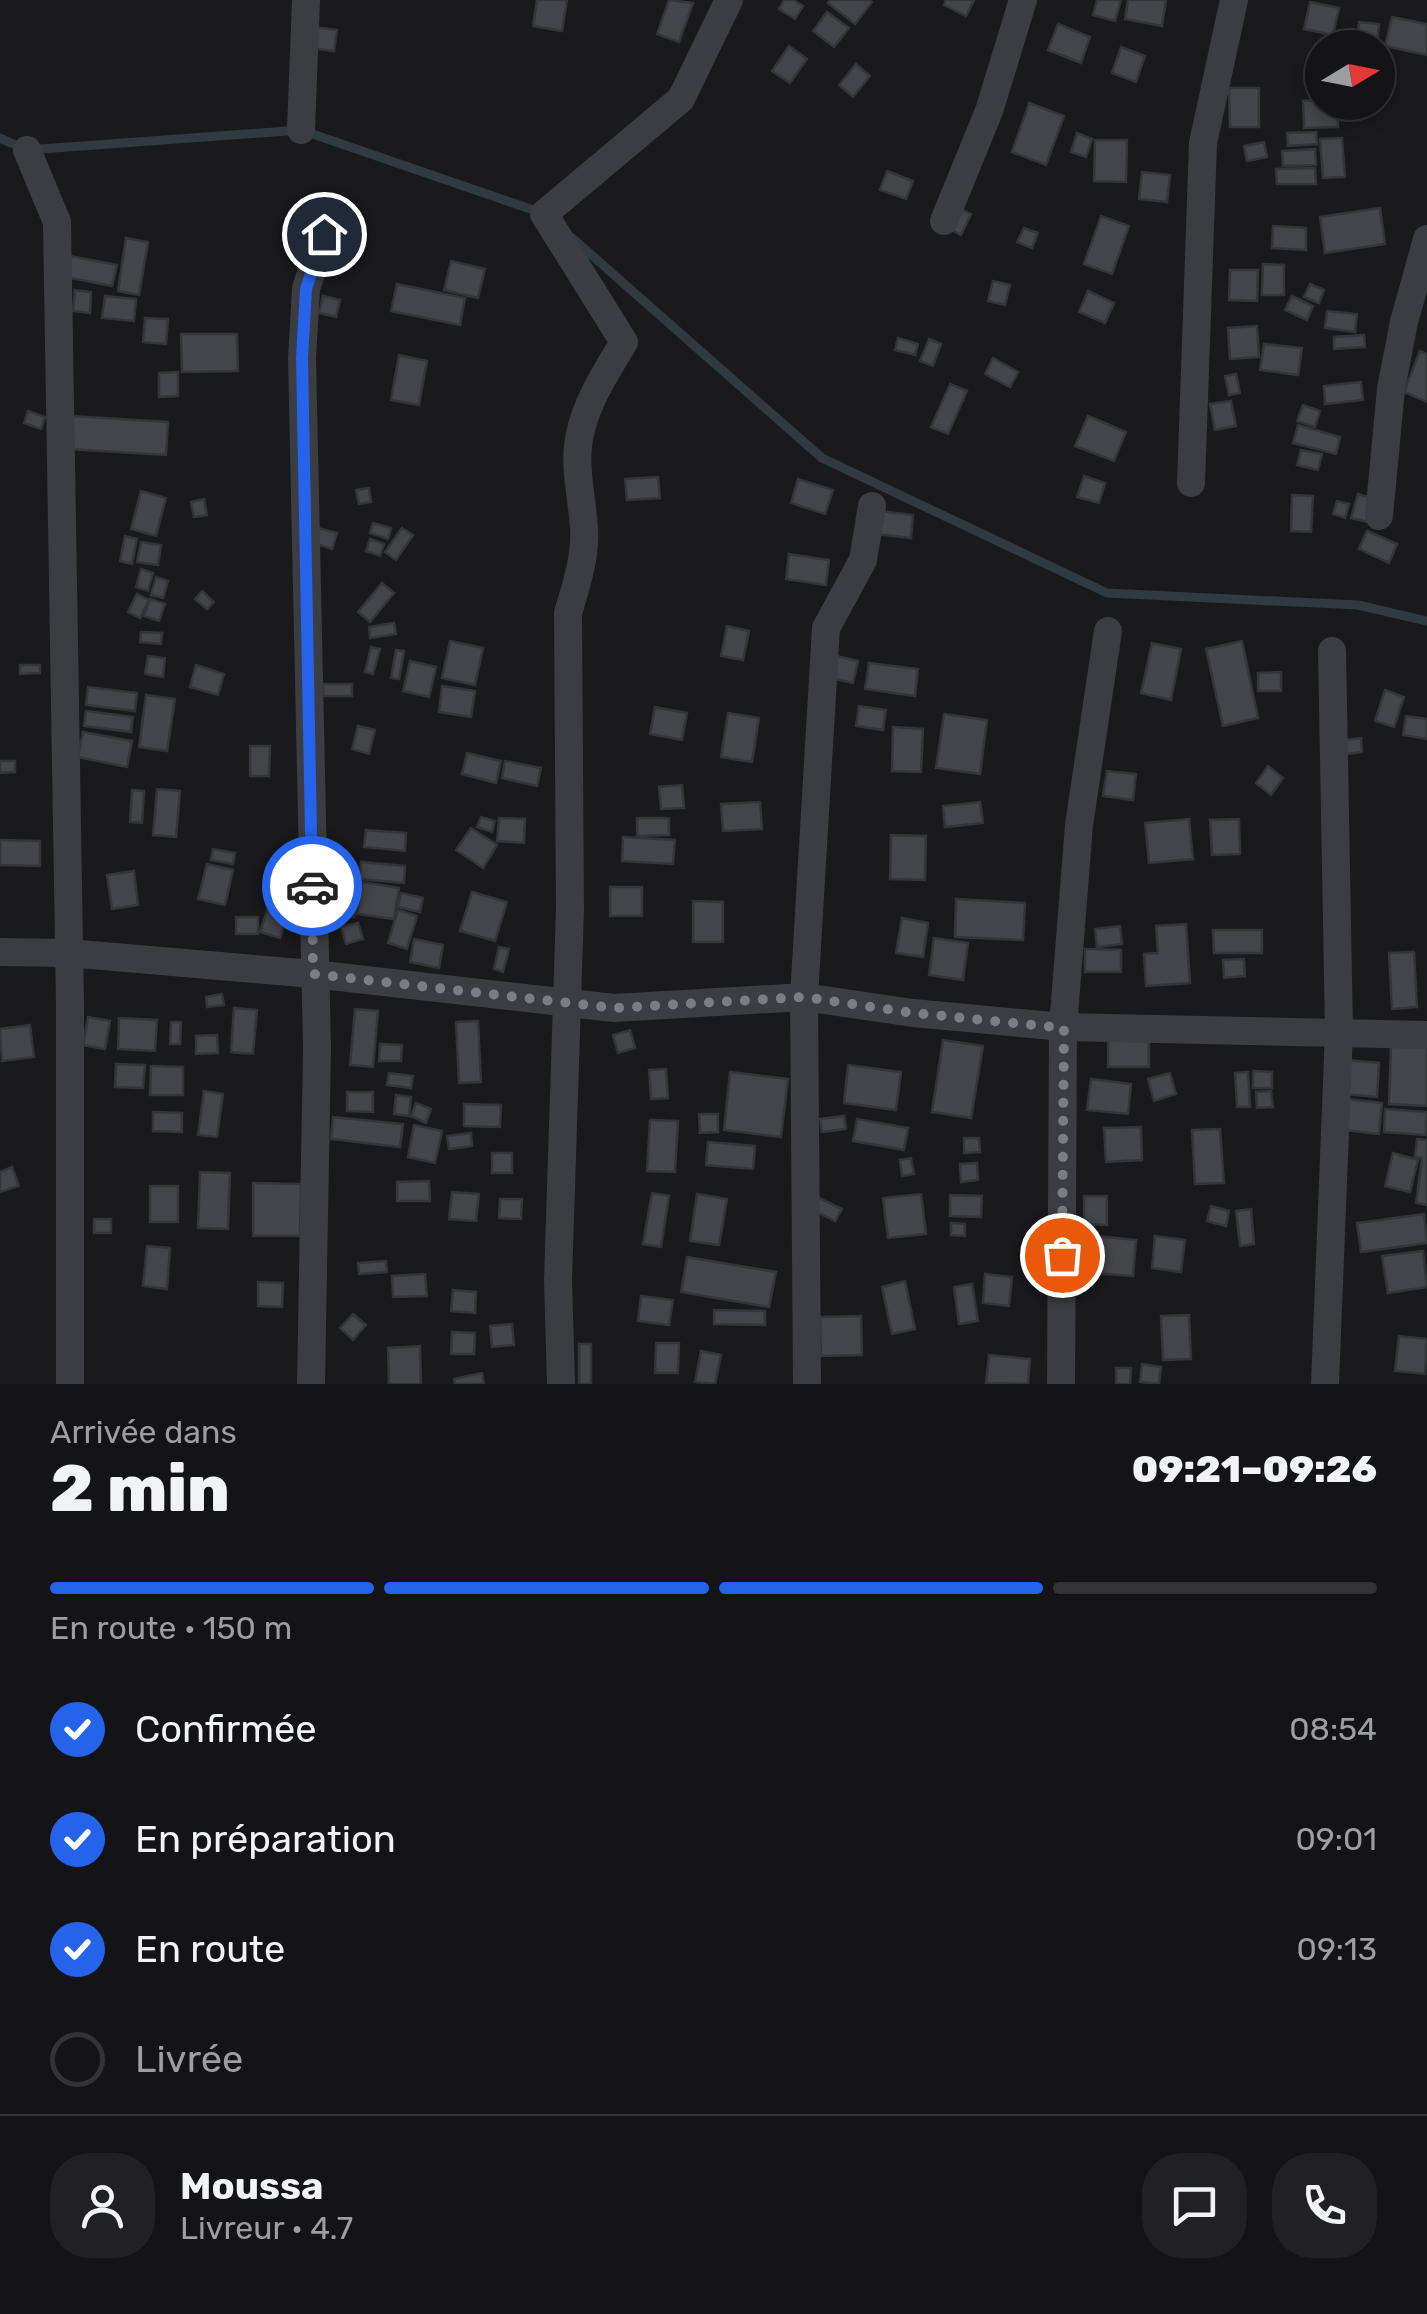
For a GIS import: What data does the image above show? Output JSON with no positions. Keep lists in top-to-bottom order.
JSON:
{
  "north": "right",
  "page": {
    "heading": ["2 min", "Arrivée dans", "09:21–09:26"],
    "panel": ["Moussa", "Livreur · 4.7"],
    "bar": "En route · 150 m",
    "list": [
      ["Confirmée", "08:54"],
      ["En préparation", "09:01"],
      ["En route", "09:13"],
      "Livrée"
    ]
  }
}
